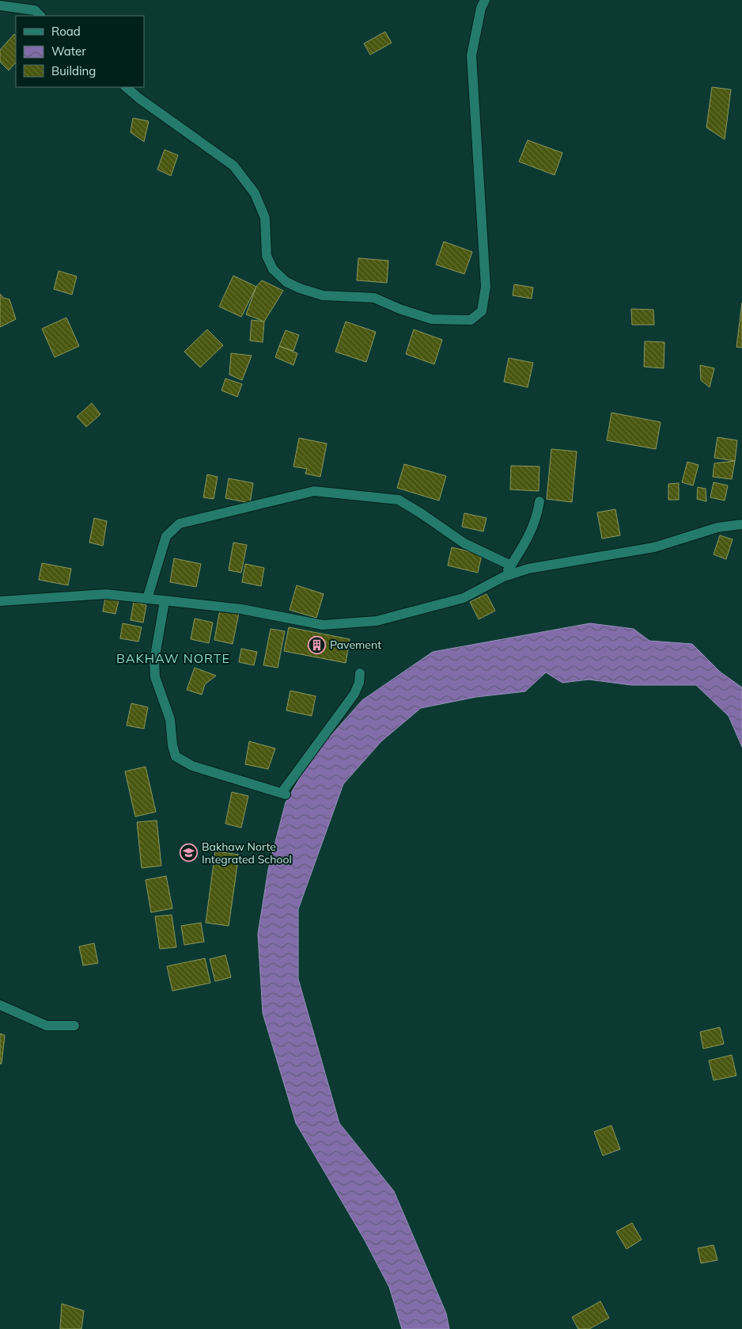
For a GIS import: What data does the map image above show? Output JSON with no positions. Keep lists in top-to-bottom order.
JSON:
{
  "districts": ["BAKHAW NORTE"],
  "places": {
    "building": ["Pavement"],
    "school or university": ["Bakhaw Norte Integrated School"]
  },
  "legend": ["Road", "Water", "Building"]
}
